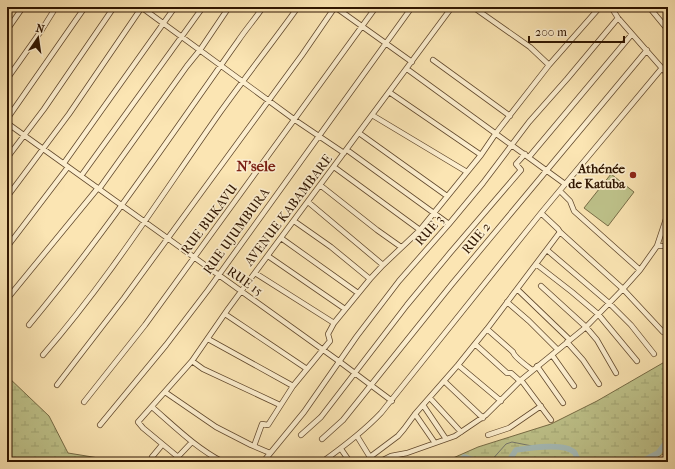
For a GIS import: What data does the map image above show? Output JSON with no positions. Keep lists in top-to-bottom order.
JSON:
{
  "streets": {
    "street": [
      "AVENUE KABAMBARE",
      "RUE BUKAVU",
      "RUE 3",
      "RUE UJUMBURA",
      "RUE 2",
      "RUE 15"
    ]
  },
  "crossings": [
    ["AVENUE KABAMBARE", "RUE 15"],
    ["RUE BUKAVU", "RUE 15"],
    ["RUE 3", "RUE 15"],
    ["RUE UJUMBURA", "RUE 15"],
    ["RUE 2", "RUE 15"]
  ],
  "districts": ["N'sele"],
  "places": ["Athénée de Katuba"],
  "scale_bar": "200 m",
  "north": "top"
}
